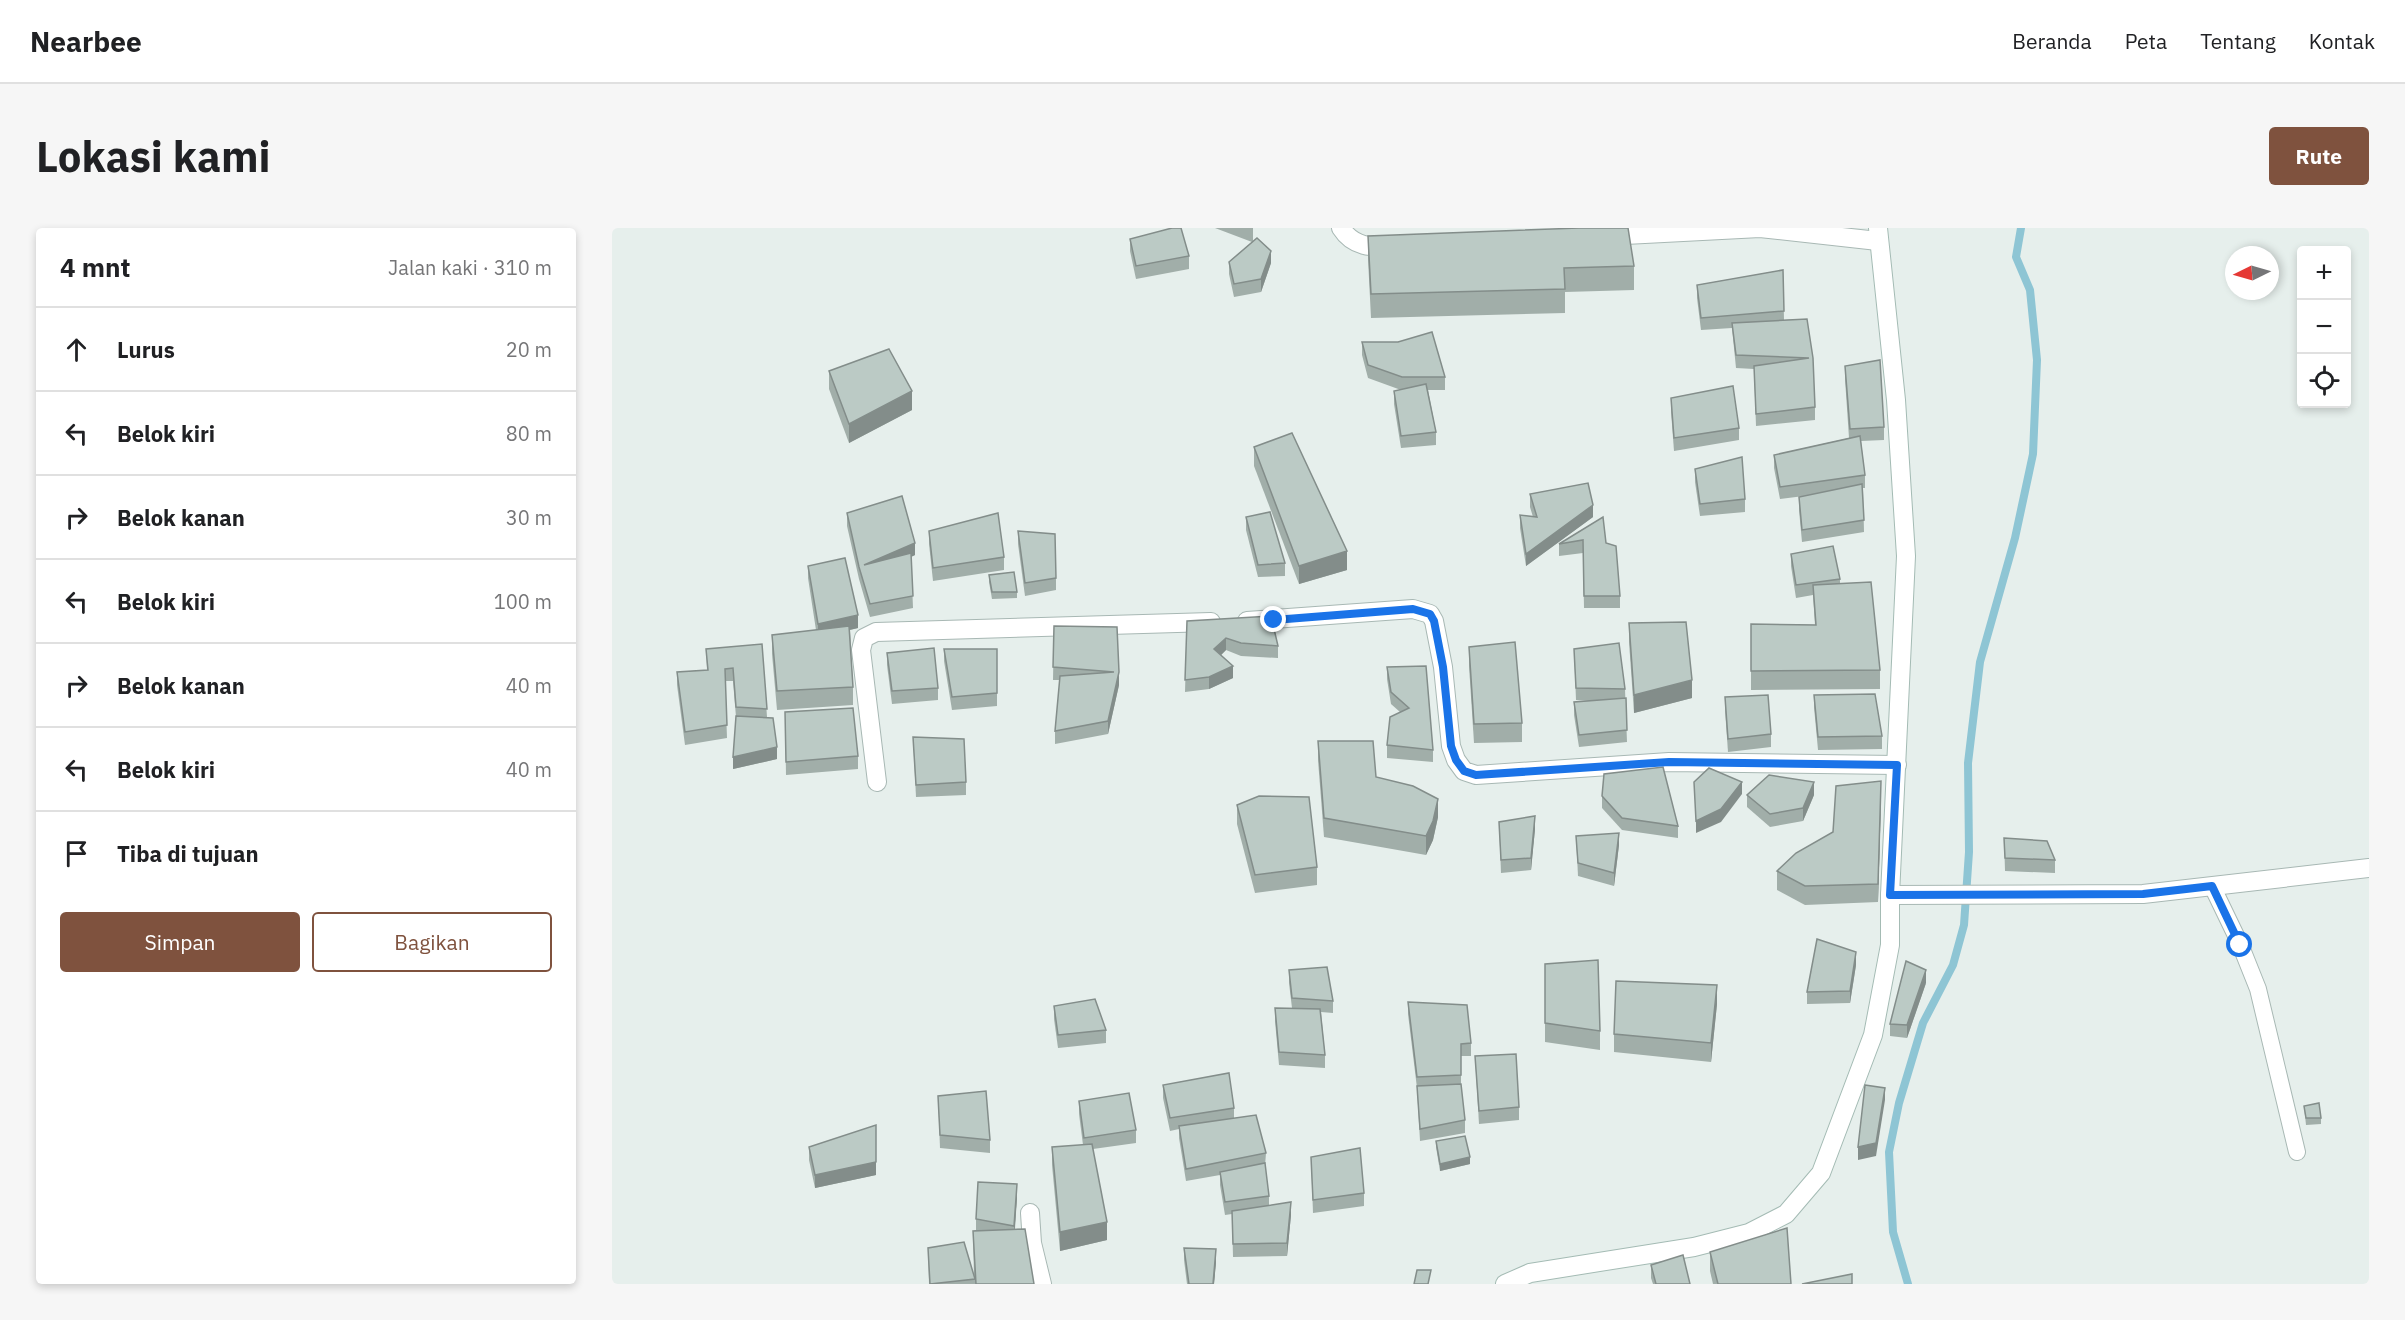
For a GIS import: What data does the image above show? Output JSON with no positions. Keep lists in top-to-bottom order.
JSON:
{
  "north": "left",
  "page": {
    "header": "Nearbee",
    "nav": [
      "Beranda",
      "Peta",
      "Tentang",
      "Kontak"
    ],
    "buttons": [
      "Rute",
      ["Simpan", "Bagikan"]
    ],
    "title": "Lokasi kami",
    "heading": ["4 mnt", "Jalan kaki · 310 m"],
    "map_buttons": ["+", "−"],
    "list": [
      ["Lurus", "20 m"],
      ["Belok kiri", "80 m"],
      ["Belok kanan", "30 m"],
      ["Belok kiri", "100 m"],
      ["Belok kanan", "40 m"],
      ["Belok kiri", "40 m"],
      "Tiba di tujuan"
    ]
  }
}
